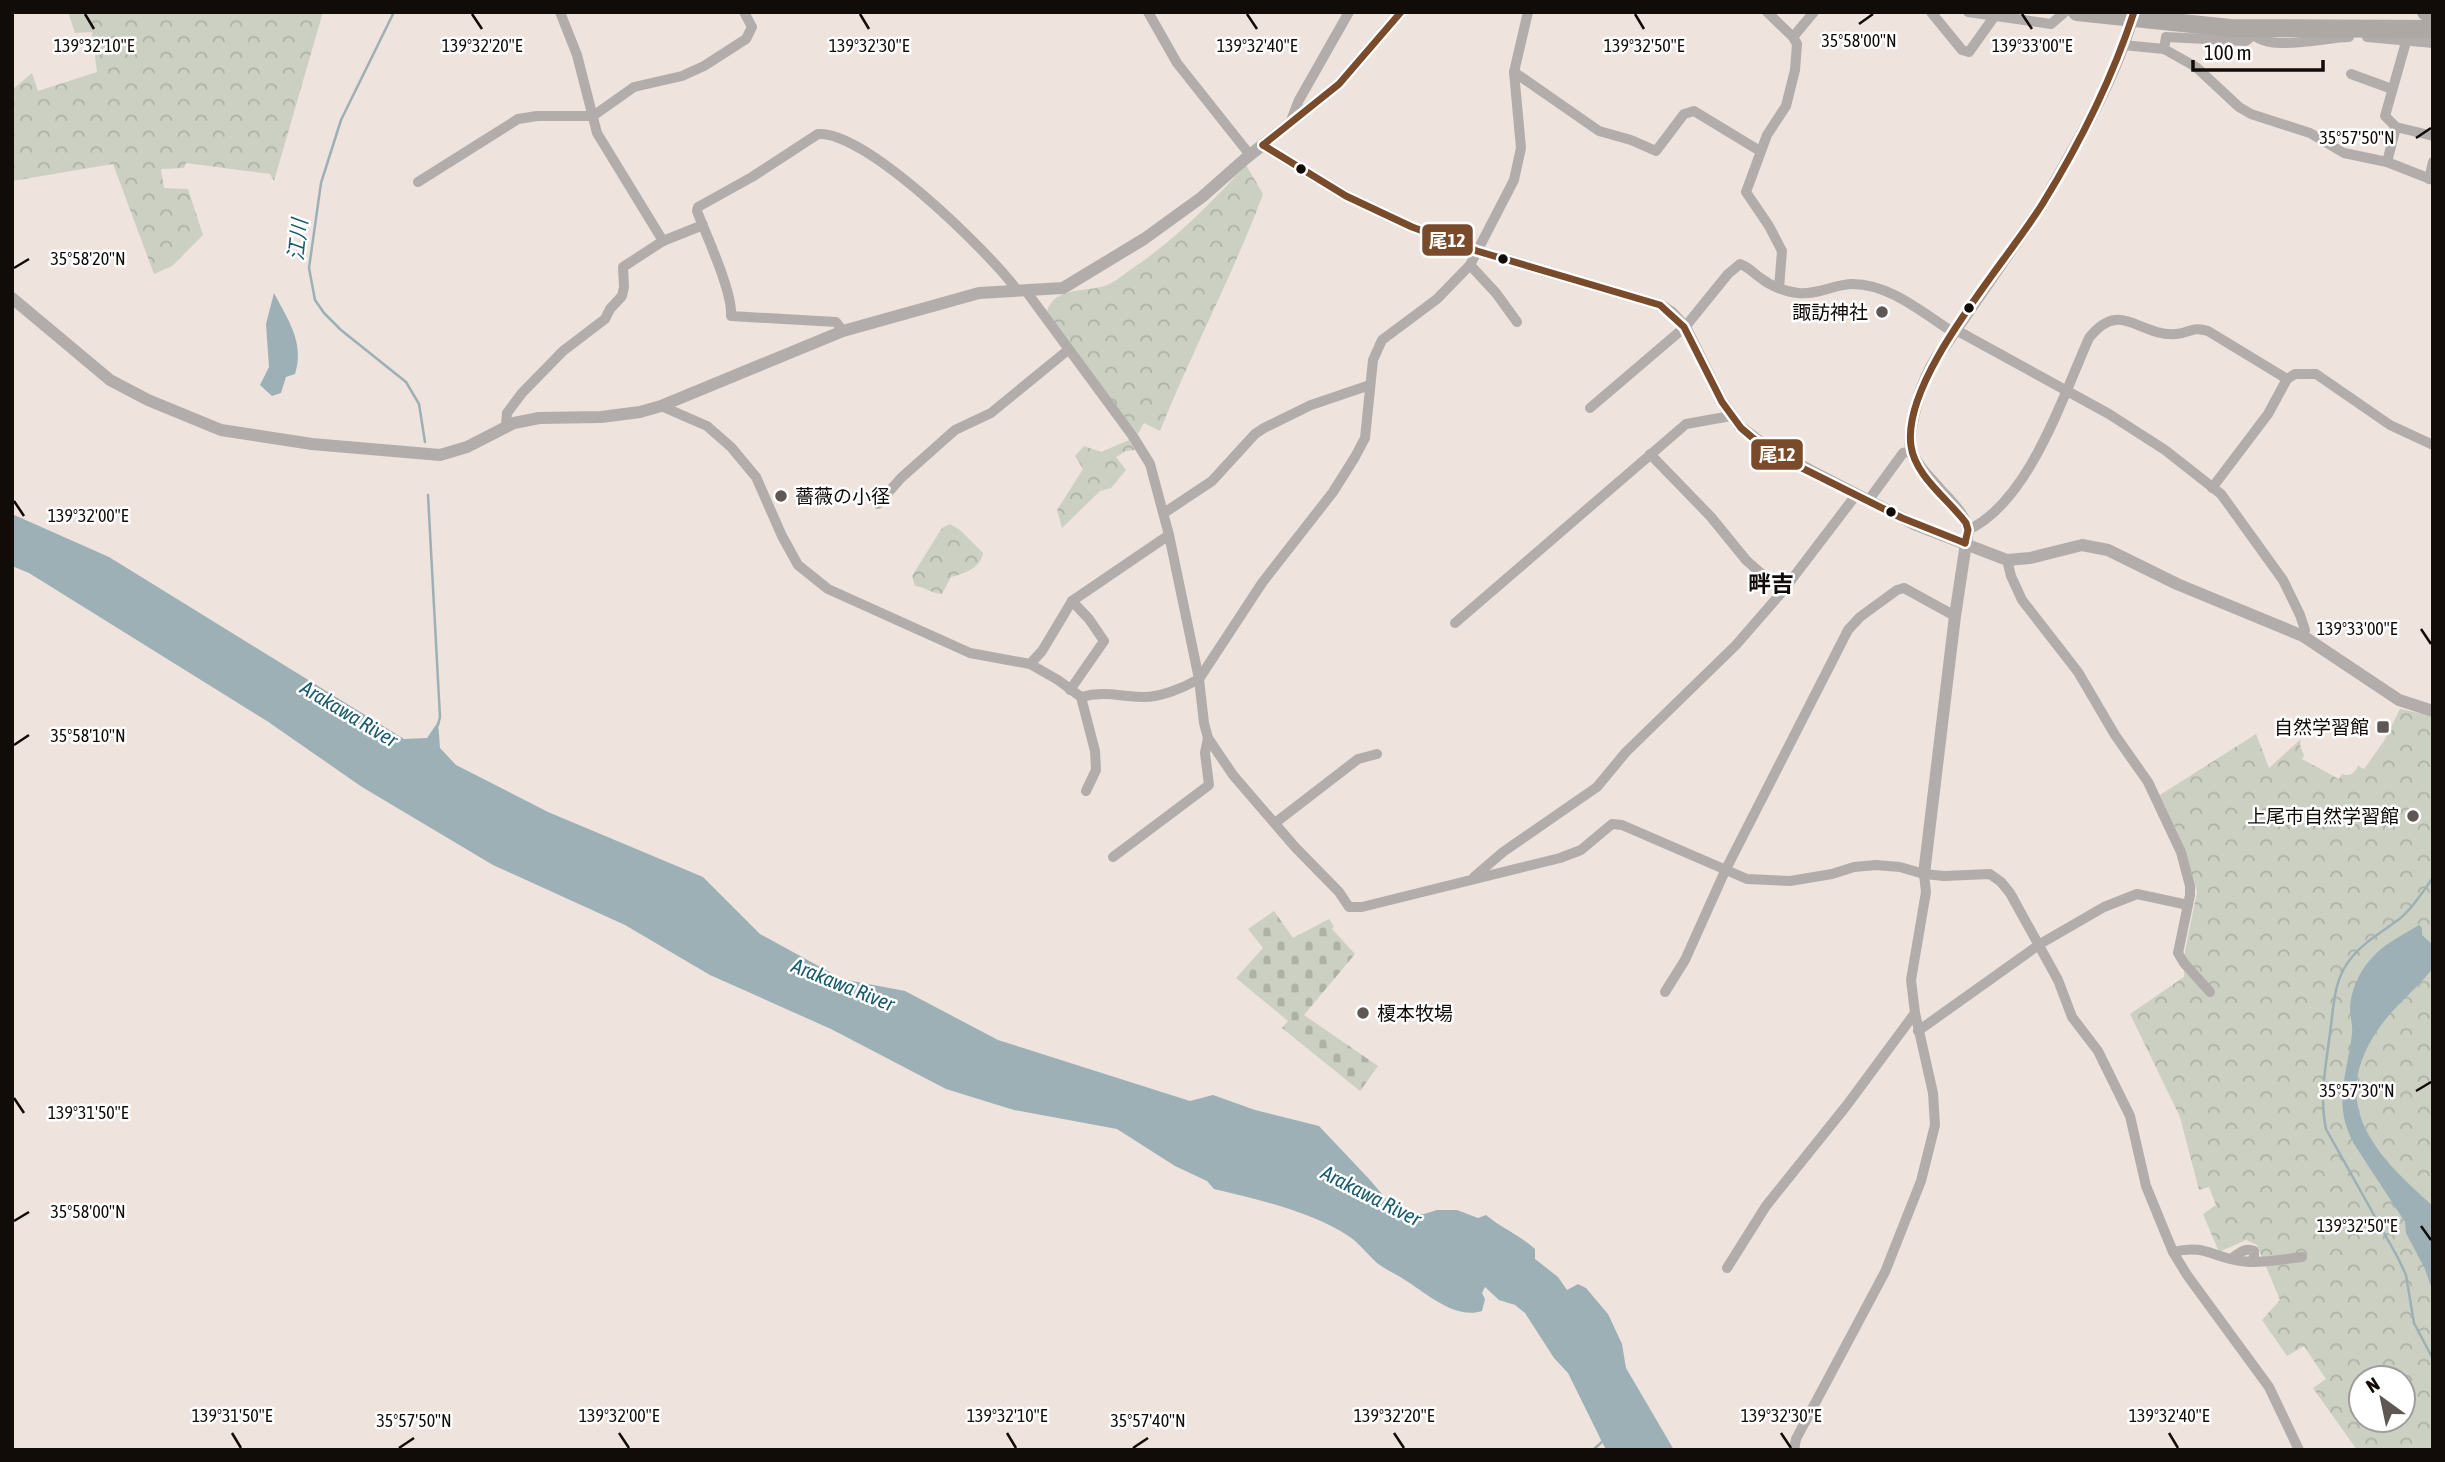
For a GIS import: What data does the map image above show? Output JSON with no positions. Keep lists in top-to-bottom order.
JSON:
{
  "districts": ["畔吉"],
  "water": ["江川", "Arakawa River"],
  "places": {
    "other": [
      "諏訪神社",
      "薔薇の小径",
      "上尾市自然学習館",
      "榎本牧場"
    ],
    "transit": ["自然学習館"]
  },
  "lines": ["transit line 尾12"],
  "scale_bar": "100 m",
  "north": "top left",
  "coordinates": [
    "35°58'00\"N",
    "139°32'20\"E",
    "139°32'40\"E",
    "139°32'10\"E",
    "139°32'30\"E",
    "139°32'50\"E",
    "139°33'00\"E",
    "35°57'50\"N",
    "35°58'20\"N",
    "139°32'00\"E",
    "35°58'10\"N",
    "35°57'30\"N",
    "139°31'50\"E",
    "35°57'40\"N"
  ]
}
